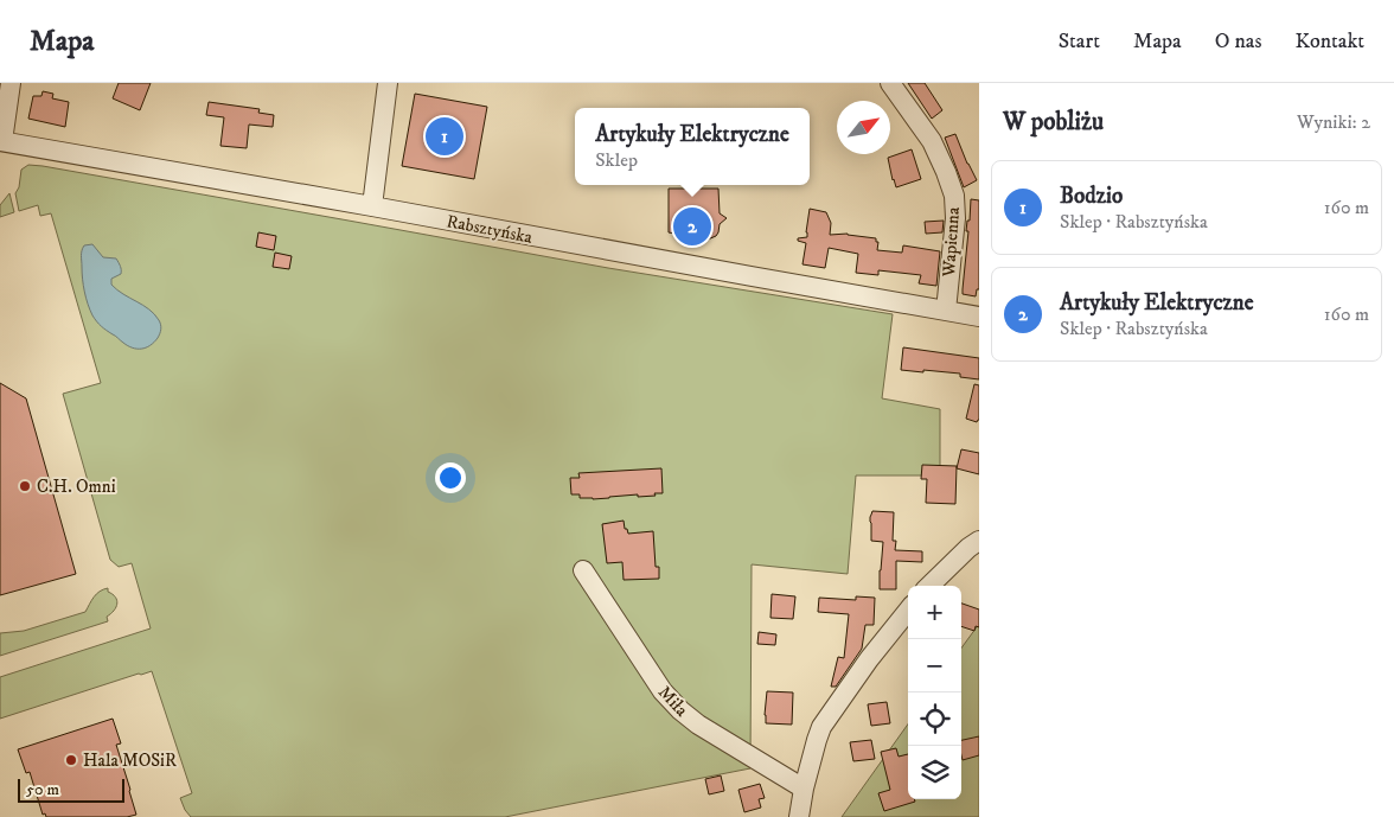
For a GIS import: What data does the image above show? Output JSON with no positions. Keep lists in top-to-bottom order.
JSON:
{
  "streets": {
    "street": ["Rabsztyńska", "Wapienna", "Miła"]
  },
  "crossings": [
    ["Rabsztyńska", "Wapienna"]
  ],
  "places": ["C.H. Omni", "Hala MOSiR"],
  "scale_bar": "50 m",
  "north": "top right",
  "page": {
    "header": "Mapa",
    "nav": [
      "Start",
      "Mapa",
      "O nas",
      "Kontakt"
    ],
    "heading": ["W pobliżu", "Wyniki: 2"],
    "popup": ["Artykuły Elektryczne", "Sklep"],
    "pins": ["1", "2"],
    "list": [
      {
        "mark": "1",
        "name": "Bodzio",
        "note": "Sklep · Rabsztyńska",
        "value": "160 m"
      },
      {
        "mark": "2",
        "name": "Artykuły Elektryczne",
        "note": "Sklep · Rabsztyńska",
        "value": "160 m"
      }
    ],
    "map_buttons": ["+", "−"],
    "scale": "50 m"
  }
}
